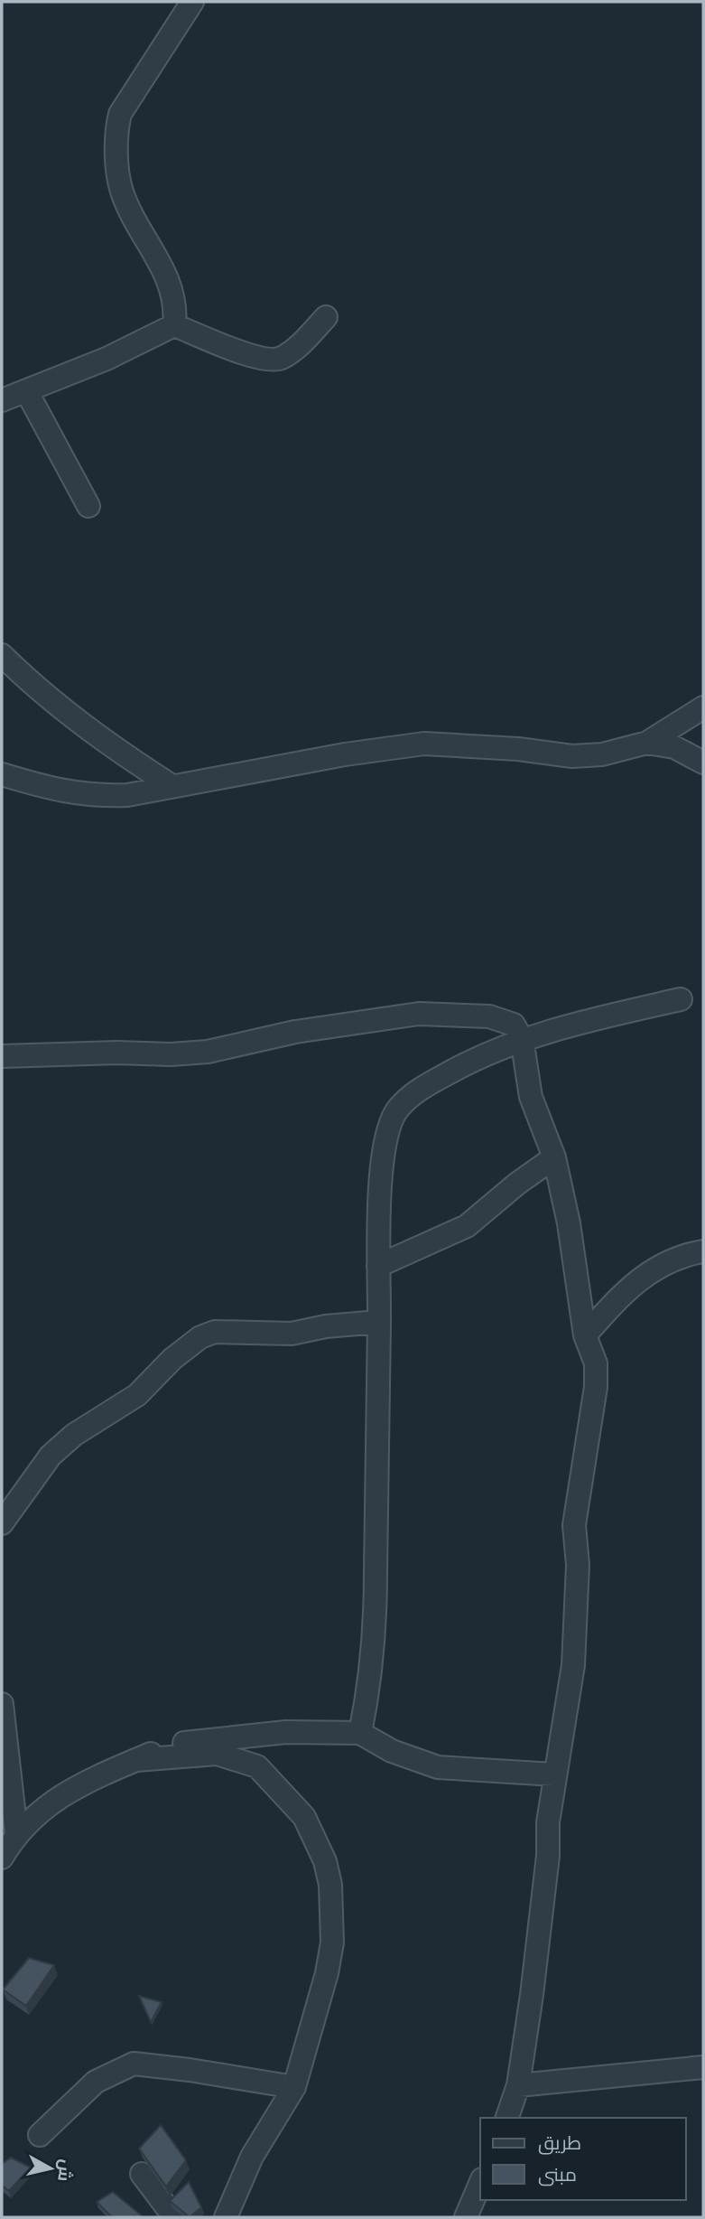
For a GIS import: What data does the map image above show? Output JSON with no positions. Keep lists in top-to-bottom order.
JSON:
{
  "legend": ["طريق", "مبنى"],
  "north": "right"
}
